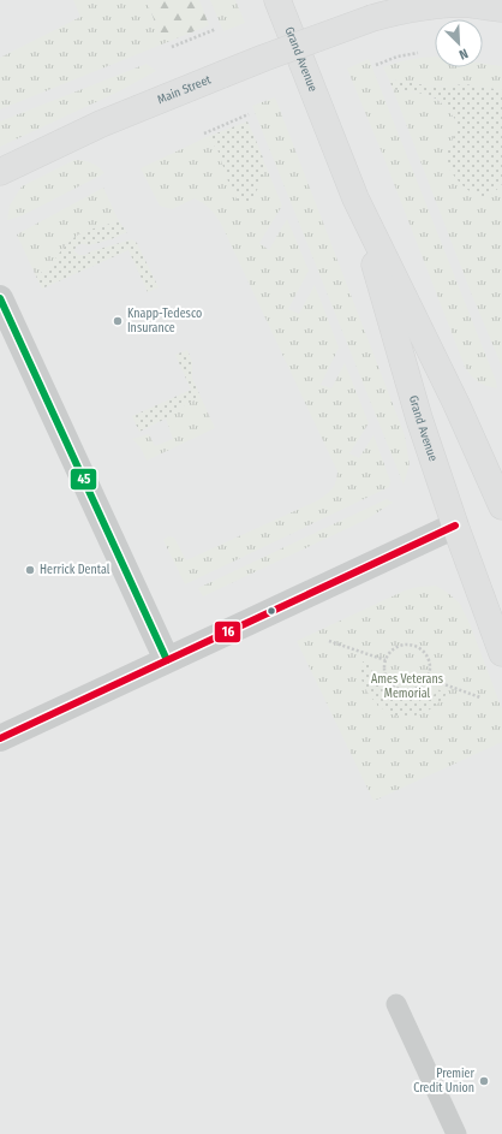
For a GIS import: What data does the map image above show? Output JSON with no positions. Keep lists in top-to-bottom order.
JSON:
{
  "streets": {
    "main road": ["Grand Avenue", "Main Street"]
  },
  "parks": ["Ames Veterans Memorial"],
  "places": ["Knapp-Tedesco Insurance", "Herrick Dental", "Premier Credit Union"],
  "lines": ["transit line 45", "transit line 16"],
  "north": "bottom right"
}
